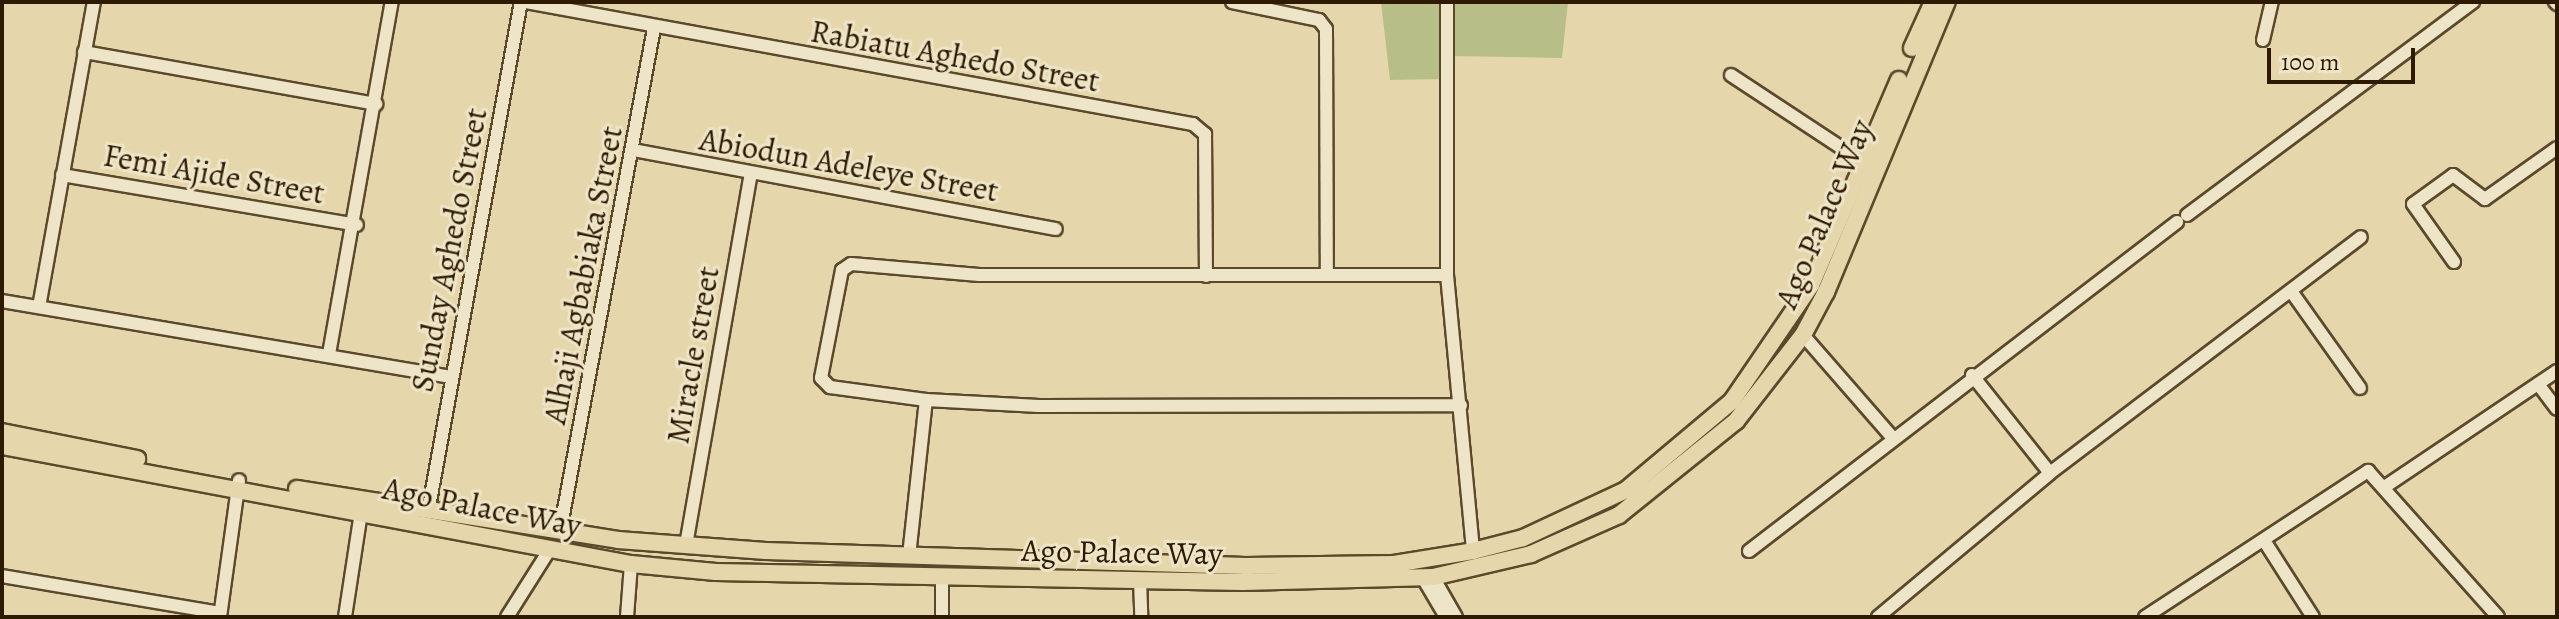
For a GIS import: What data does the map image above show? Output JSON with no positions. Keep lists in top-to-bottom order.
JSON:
{
  "streets": {
    "main road": ["Ago Palace Way"],
    "street": [
      "Rabiatu Aghedo Street",
      "Abiodun Adeleye Street",
      "Femi Ajide Street",
      "Sunday Aghedo Street",
      "Alhaji Agbabiaka Street",
      "Miracle street"
    ]
  },
  "crossings": [
    ["Rabiatu Aghedo Street", "Sunday Aghedo Street"],
    ["Rabiatu Aghedo Street", "Alhaji Agbabiaka Street"],
    ["Abiodun Adeleye Street", "Alhaji Agbabiaka Street"],
    ["Abiodun Adeleye Street", "Miracle street"],
    ["Ago Palace Way", "Sunday Aghedo Street"],
    ["Ago Palace Way", "Alhaji Agbabiaka Street"],
    ["Ago Palace Way", "Miracle street"]
  ],
  "scale_bar": "100 m"
}
